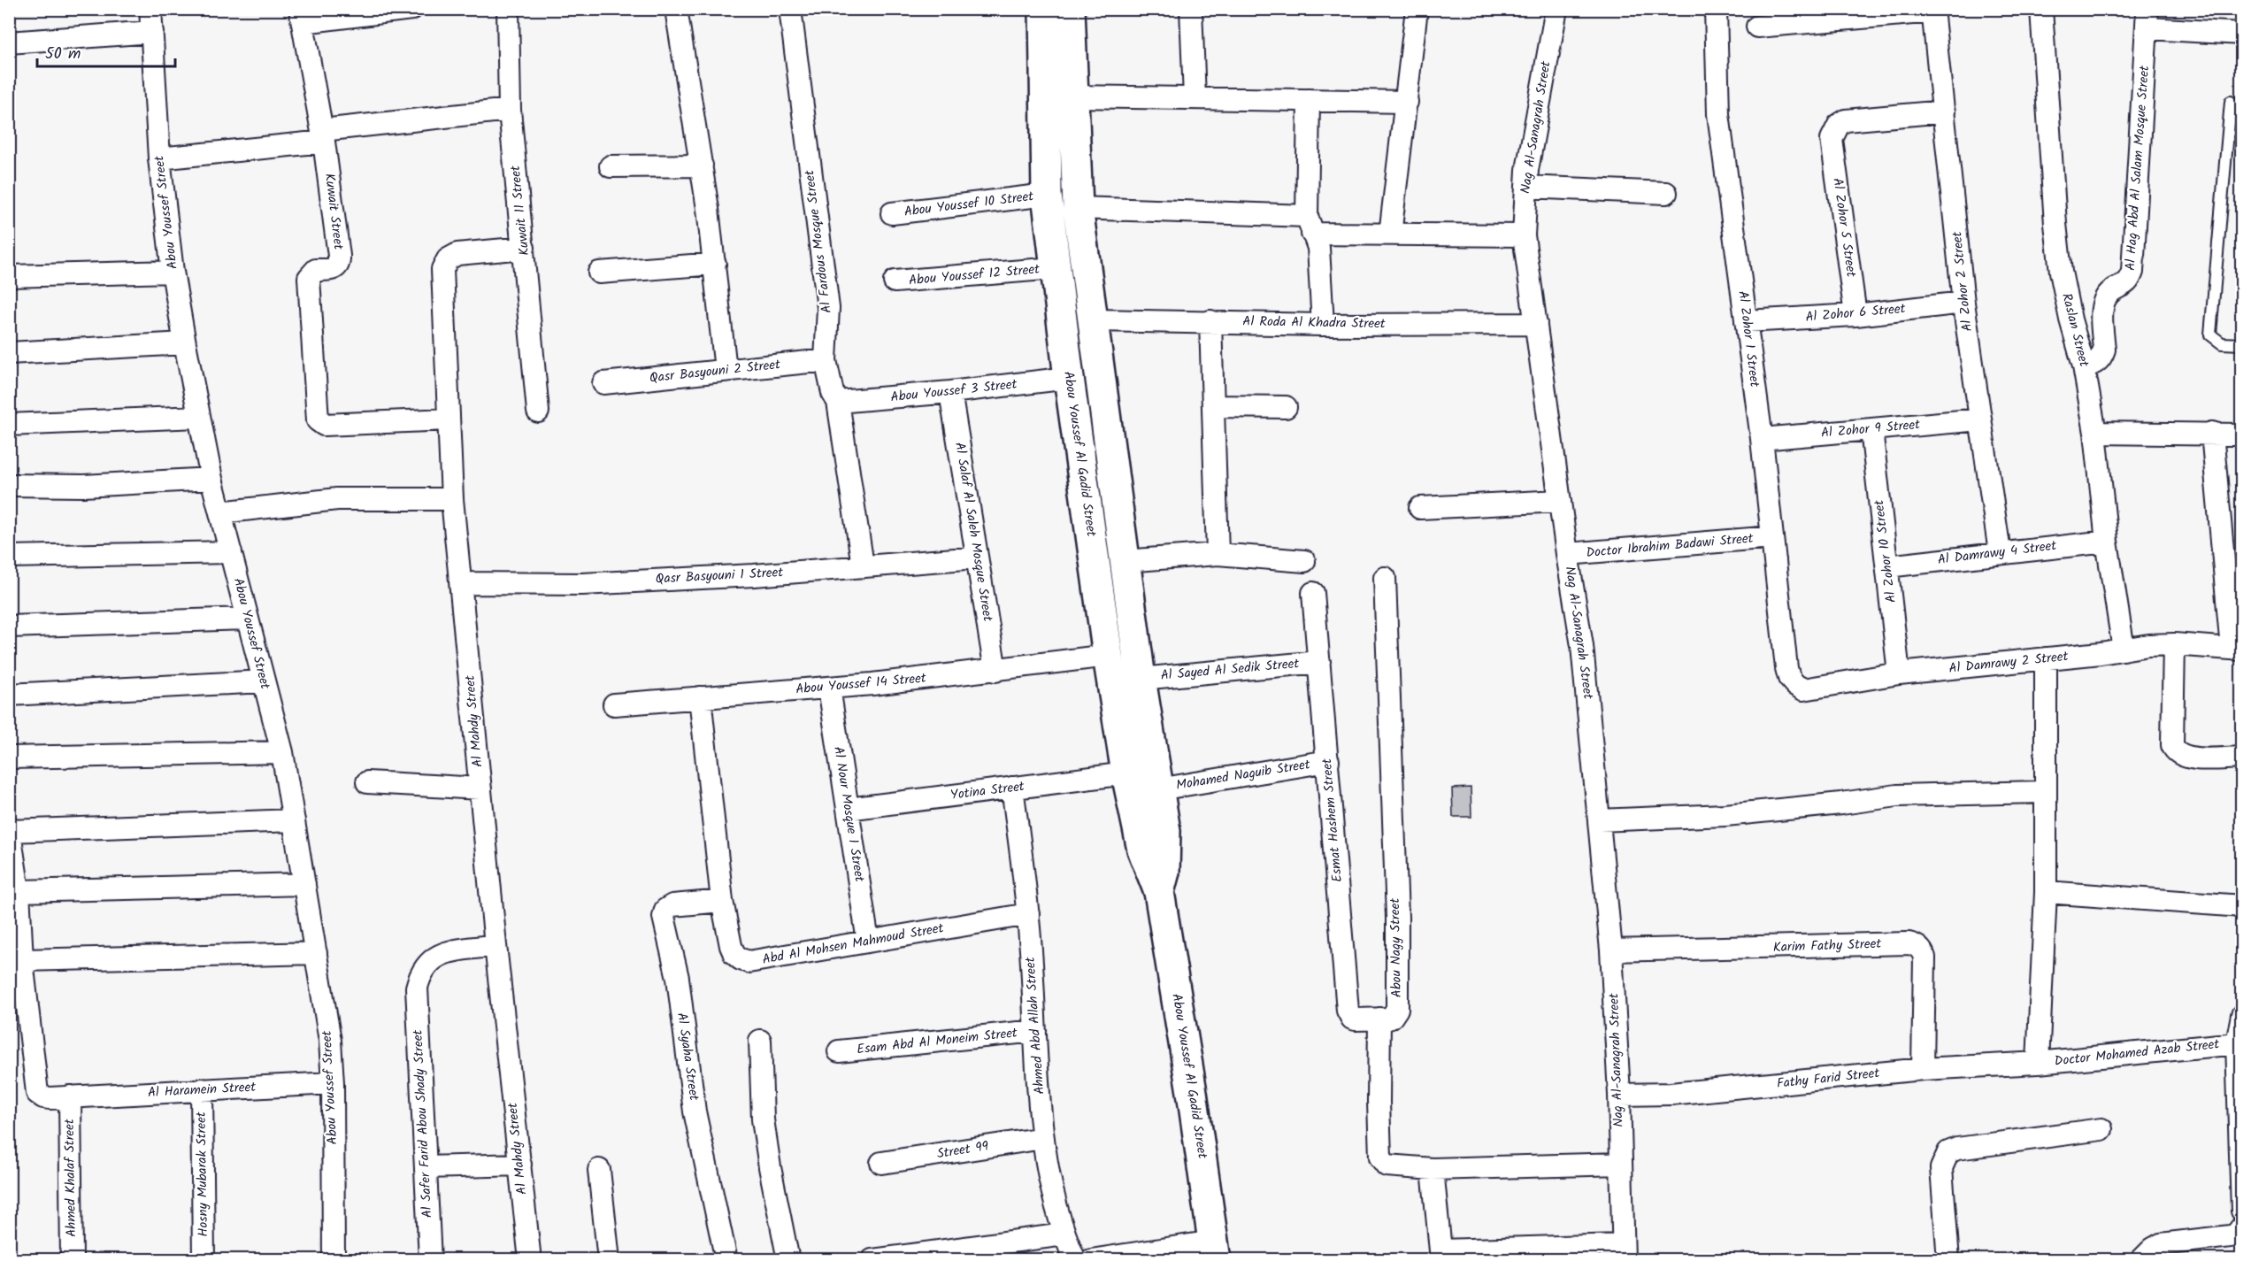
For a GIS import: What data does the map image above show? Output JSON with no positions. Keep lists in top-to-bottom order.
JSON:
{
  "streets": {
    "street": [
      "Nag Al-Sanagrah Street",
      "Al Hag Abd Al Salam Mosque Street",
      "Abou Youssef 10 Street",
      "Kuwait 11 Street",
      "Kuwait Street",
      "Abou Youssef Street",
      "Al Zohor 5 Street",
      "Al Fardous Mosque Street",
      "Abou Youssef 12 Street",
      "Al Zohor 2 Street",
      "Al Zohor 6 Street",
      "Al Roda Al Khadra Street",
      "Raslan Street",
      "Al Zohor 1 Street",
      "Qasr Basyouni 2 Street",
      "Abou Youssef 3 Street",
      "Al Zohor 9 Street",
      "Abou Youssef Al Gadid Street",
      "Al Salaf Al Saleh Mosque Street",
      "Doctor Ibrahim Badawi Street",
      "Al Zohor 10 Street",
      "Al Damrawy 4 Street",
      "Qasr Basyouni 1 Street",
      "Al Damrawy 2 Street",
      "Al Sayed Al Sedik Street",
      "Abou Youssef 14 Street",
      "Al Mahdy Street",
      "Mohamed Naguib Street",
      "Yotina Street",
      "Al Nour Mosque 1 Street",
      "Esmat Hashem Street",
      "Abd Al Mohsen Mahmoud Street",
      "Karim Fathy Street",
      "Abou Nagy Street",
      "Ahmed Abd Allah Street",
      "Esam Abd Al Moneim Street",
      "Doctor Mohamed Azab Street",
      "Al Syaha Street",
      "Fathy Farid Street",
      "Al Haramein Street",
      "Al Safer Farid Abou Shady Street",
      "Street 99",
      "Hosny Mubarak Street",
      "Ahmed Khalaf Street"
    ]
  },
  "crossings": [
    ["Nag Al-Sanagrah Street", "Al Roda Al Khadra Street"],
    ["Nag Al-Sanagrah Street", "Doctor Ibrahim Badawi Street"],
    ["Nag Al-Sanagrah Street", "Karim Fathy Street"],
    ["Nag Al-Sanagrah Street", "Fathy Farid Street"],
    ["Al Hag Abd Al Salam Mosque Street", "Raslan Street"],
    ["Abou Youssef 10 Street", "Abou Youssef Al Gadid Street"],
    ["Kuwait 11 Street", "Al Mahdy Street"],
    ["Kuwait Street", "Al Mahdy Street"],
    ["Abou Youssef Street", "Al Haramein Street"],
    ["Al Zohor 5 Street", "Al Zohor 2 Street"],
    ["Al Zohor 5 Street", "Al Zohor 6 Street"],
    ["Al Fardous Mosque Street", "Qasr Basyouni 2 Street"],
    ["Al Fardous Mosque Street", "Abou Youssef 3 Street"],
    ["Al Fardous Mosque Street", "Qasr Basyouni 1 Street"],
    ["Abou Youssef 12 Street", "Abou Youssef Al Gadid Street"],
    ["Al Zohor 2 Street", "Al Zohor 6 Street"],
    ["Al Zohor 2 Street", "Al Zohor 9 Street"],
    ["Al Zohor 2 Street", "Al Damrawy 4 Street"],
    ["Al Zohor 6 Street", "Al Zohor 1 Street"],
    ["Al Roda Al Khadra Street", "Abou Youssef Al Gadid Street"],
    ["Raslan Street", "Al Damrawy 4 Street"],
    ["Raslan Street", "Al Damrawy 2 Street"],
    ["Al Zohor 1 Street", "Al Zohor 9 Street"],
    ["Al Zohor 1 Street", "Doctor Ibrahim Badawi Street"],
    ["Al Zohor 1 Street", "Al Damrawy 2 Street"],
    ["Abou Youssef 3 Street", "Abou Youssef Al Gadid Street"],
    ["Abou Youssef 3 Street", "Al Salaf Al Saleh Mosque Street"],
    ["Al Zohor 9 Street", "Al Zohor 10 Street"],
    ["Abou Youssef Al Gadid Street", "Al Sayed Al Sedik Street"],
    ["Abou Youssef Al Gadid Street", "Abou Youssef 14 Street"],
    ["Abou Youssef Al Gadid Street", "Mohamed Naguib Street"],
    ["Abou Youssef Al Gadid Street", "Yotina Street"],
    ["Al Salaf Al Saleh Mosque Street", "Qasr Basyouni 1 Street"],
    ["Al Salaf Al Saleh Mosque Street", "Abou Youssef 14 Street"],
    ["Al Zohor 10 Street", "Al Damrawy 4 Street"],
    ["Al Zohor 10 Street", "Al Damrawy 2 Street"],
    ["Qasr Basyouni 1 Street", "Al Mahdy Street"],
    ["Al Sayed Al Sedik Street", "Esmat Hashem Street"],
    ["Abou Youssef 14 Street", "Al Nour Mosque 1 Street"],
    ["Al Mahdy Street", "Al Safer Farid Abou Shady Street"],
    ["Mohamed Naguib Street", "Esmat Hashem Street"],
    ["Yotina Street", "Al Nour Mosque 1 Street"],
    ["Yotina Street", "Ahmed Abd Allah Street"],
    ["Al Nour Mosque 1 Street", "Abd Al Mohsen Mahmoud Street"],
    ["Esmat Hashem Street", "Abou Nagy Street"],
    ["Abd Al Mohsen Mahmoud Street", "Ahmed Abd Allah Street"],
    ["Abd Al Mohsen Mahmoud Street", "Al Syaha Street"],
    ["Karim Fathy Street", "Fathy Farid Street"],
    ["Ahmed Abd Allah Street", "Esam Abd Al Moneim Street"],
    ["Ahmed Abd Allah Street", "Street 99"],
    ["Doctor Mohamed Azab Street", "Fathy Farid Street"],
    ["Al Haramein Street", "Hosny Mubarak Street"],
    ["Al Haramein Street", "Ahmed Khalaf Street"]
  ],
  "scale_bar": "50 m"
}
